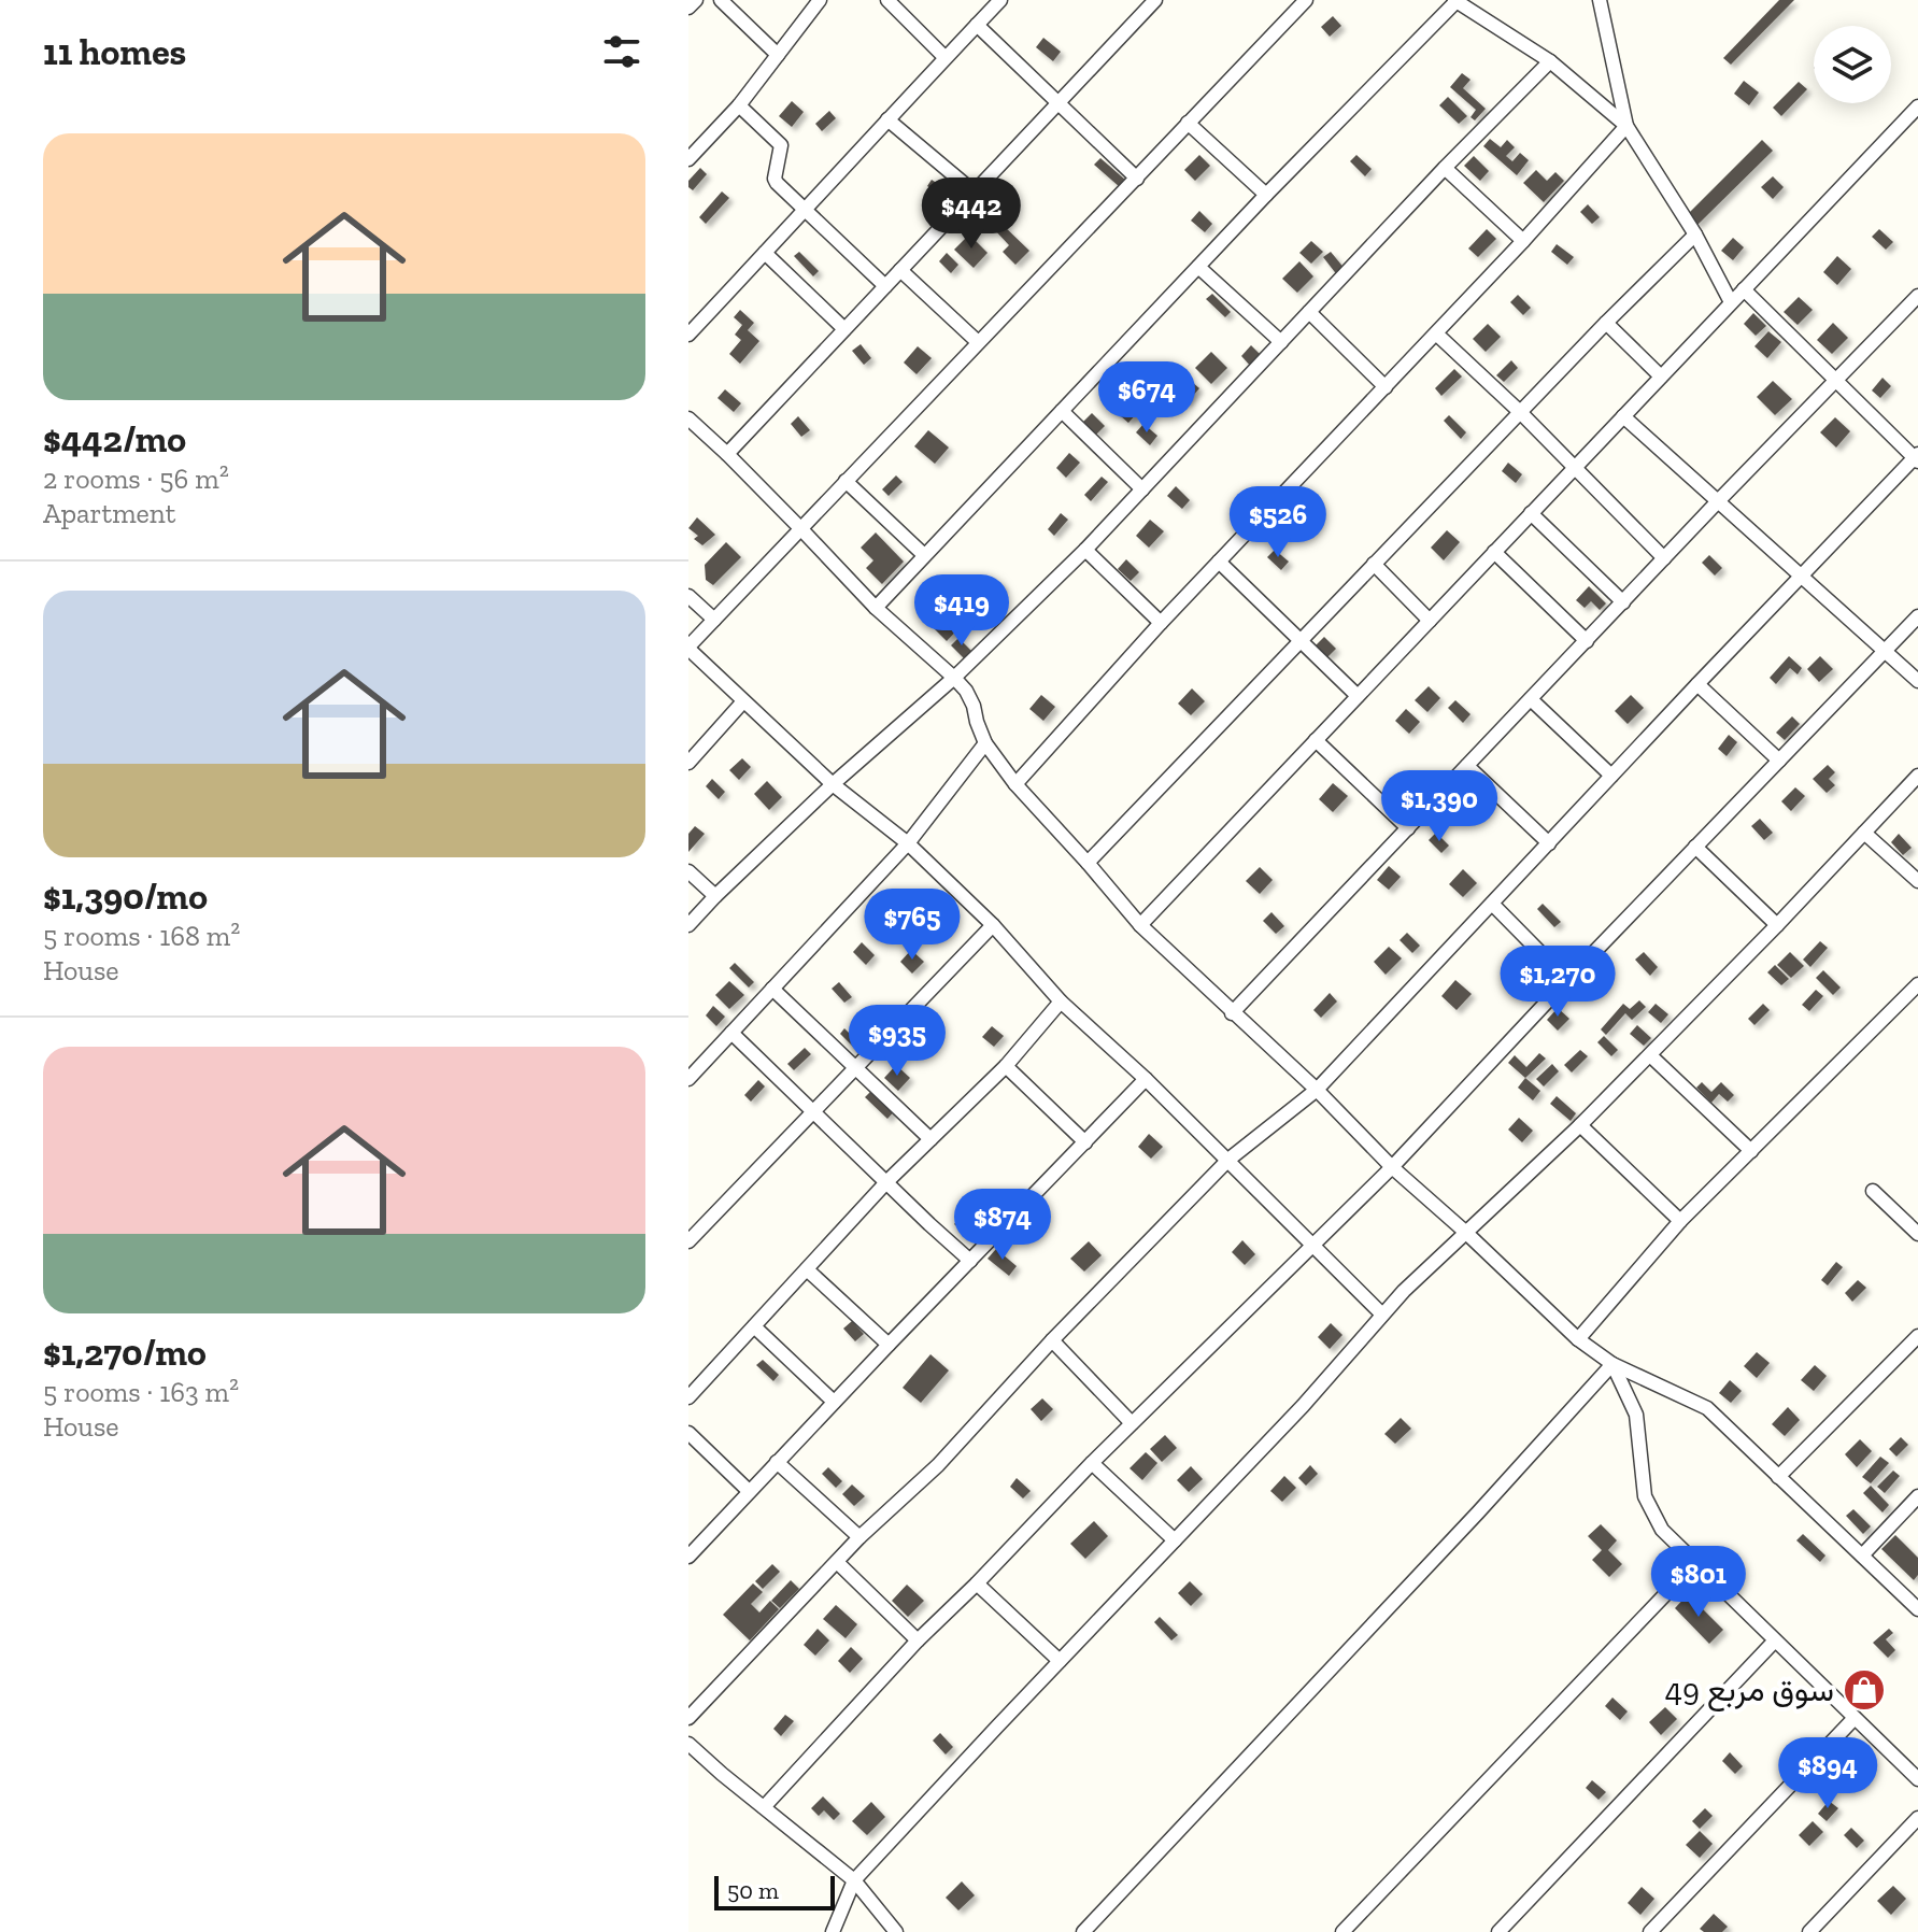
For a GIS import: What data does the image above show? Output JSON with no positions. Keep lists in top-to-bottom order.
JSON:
{
  "places": {
    "shop": ["سوق مربع 49"]
  },
  "scale_bar": "50 m",
  "page": {
    "heading": "11 homes",
    "list": [
      {
        "name": "$442/mo",
        "note": "2 rooms · 56 m² · Apartment"
      },
      {
        "name": "$1,390/mo",
        "note": "5 rooms · 168 m² · House"
      },
      {
        "name": "$1,270/mo",
        "note": "5 rooms · 163 m² · House"
      }
    ],
    "price": [
      "$442",
      "$674",
      "$526",
      "$419",
      "$1,390",
      "$765",
      "$1,270",
      "$935",
      "$874",
      "$801",
      "$894"
    ],
    "scale": "50 m"
  }
}
